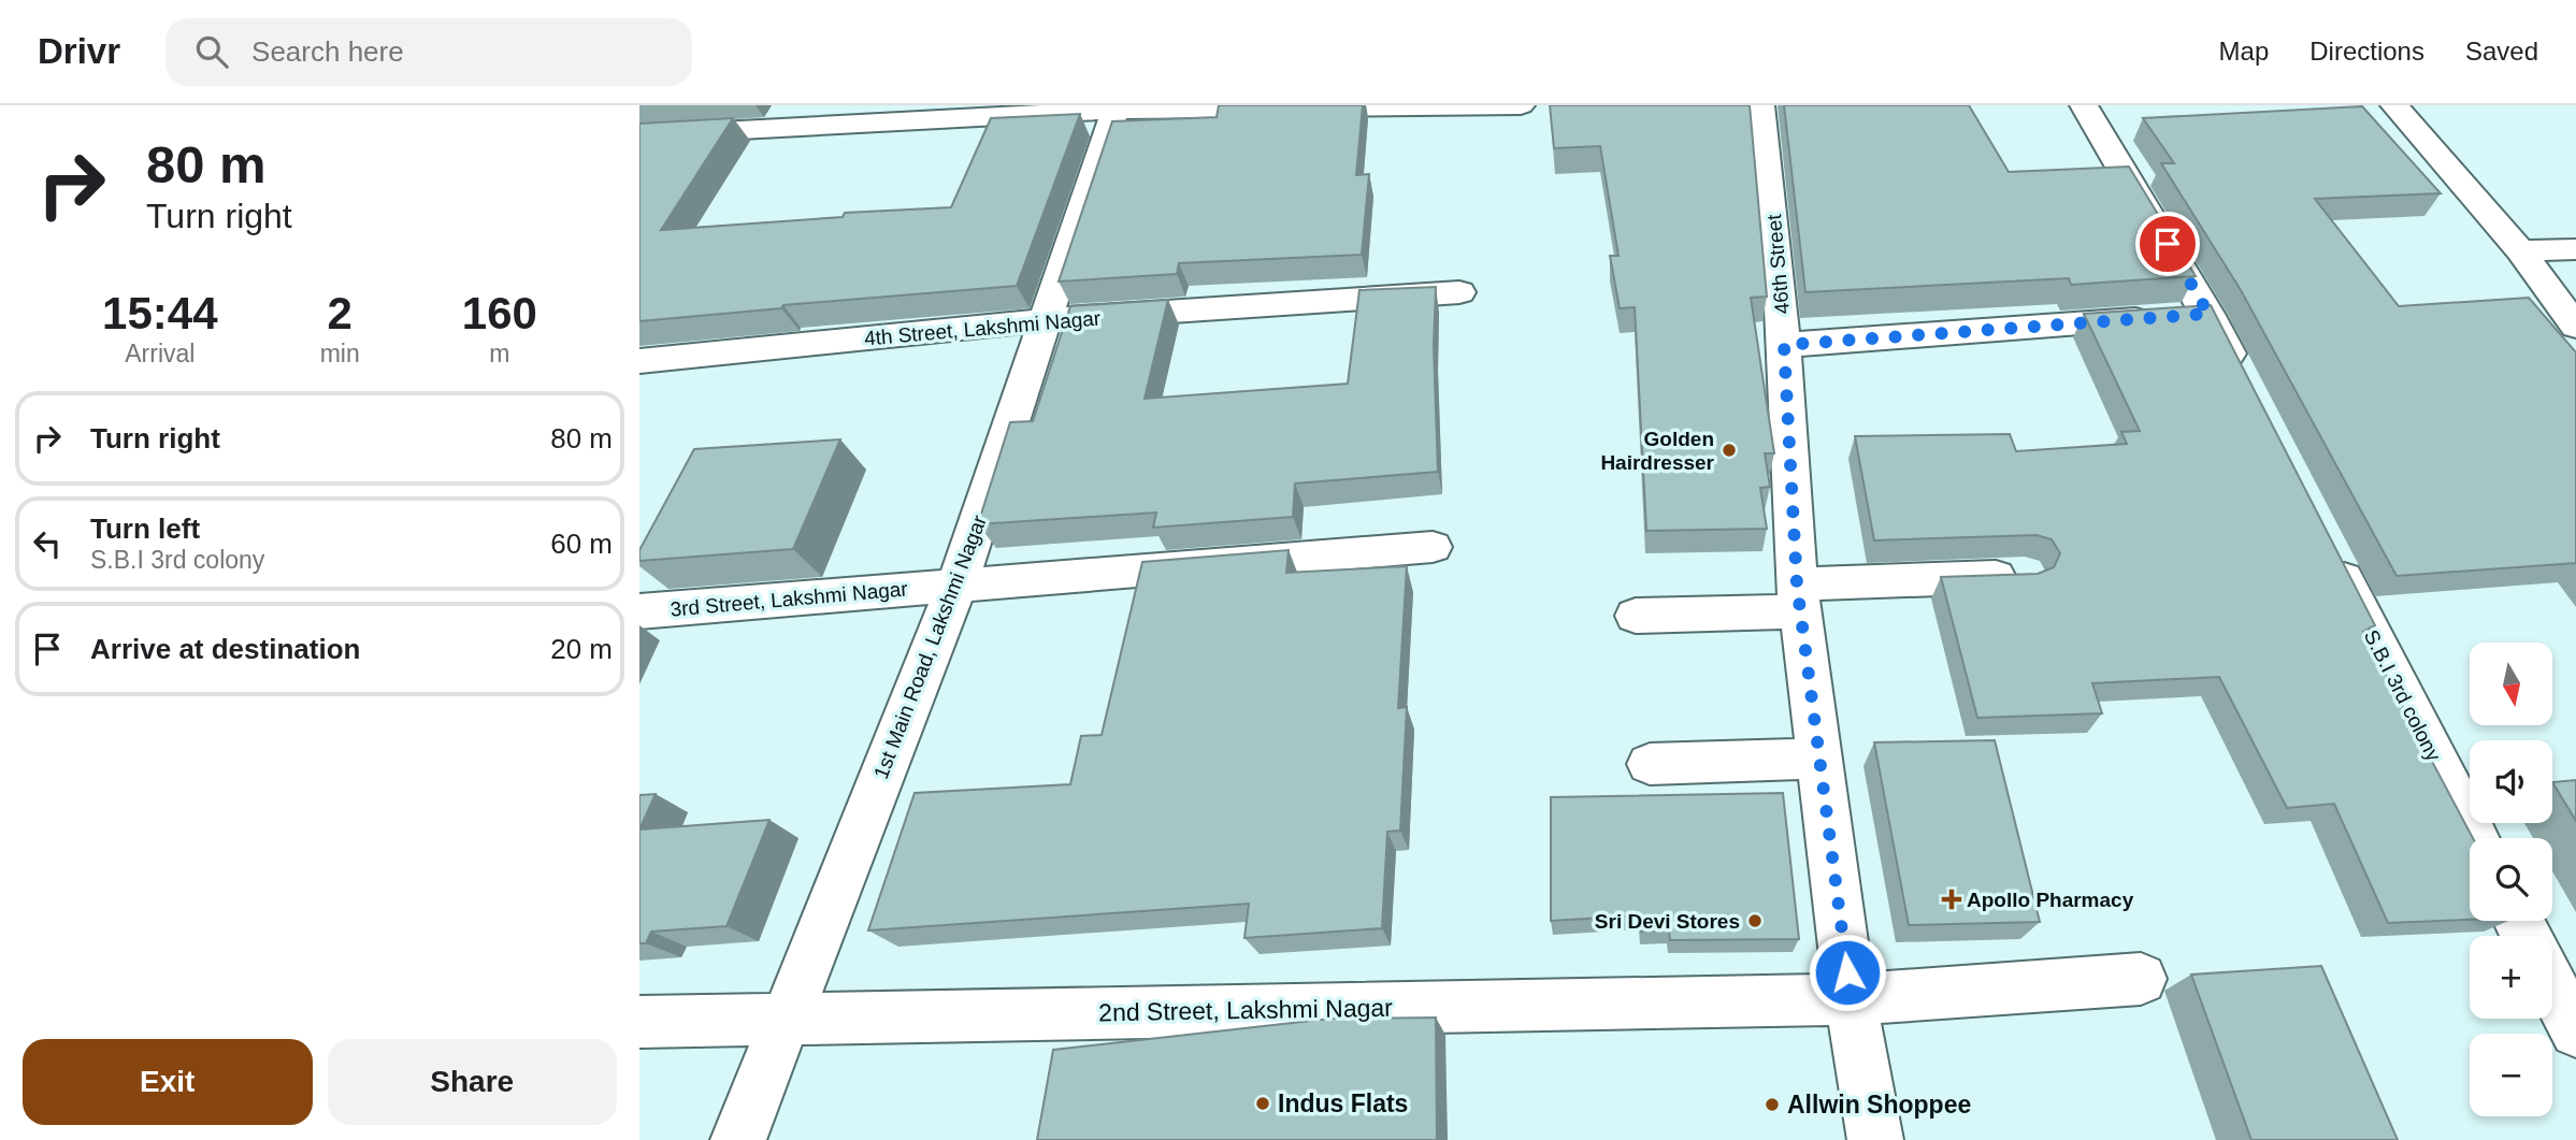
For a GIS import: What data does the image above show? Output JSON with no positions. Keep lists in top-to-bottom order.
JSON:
{
  "streets": {
    "street": [
      "46th Street",
      "4th Street, Lakshmi Nagar",
      "3rd Street, Lakshmi Nagar",
      "1st Main Road, Lakshmi Nagar",
      "S.B.I 3rd colony",
      "2nd Street, Lakshmi Nagar"
    ]
  },
  "crossings": [
    ["46th Street", "2nd Street, Lakshmi Nagar"],
    ["4th Street, Lakshmi Nagar", "1st Main Road, Lakshmi Nagar"],
    ["3rd Street, Lakshmi Nagar", "1st Main Road, Lakshmi Nagar"],
    ["1st Main Road, Lakshmi Nagar", "2nd Street, Lakshmi Nagar"]
  ],
  "places": {
    "other": [
      "Golden Hairdresser",
      "Sri Devi Stores",
      "Indus Flats",
      "Allwin Shoppee"
    ],
    "health": ["Apollo Pharmacy"]
  },
  "north": "bottom",
  "page": {
    "header": "Drivr",
    "search": "Search here",
    "nav": ["Map", "Directions", "Saved"],
    "turn": ["80 m", "Turn right"],
    "eta": [
      "15:44",
      "Arrival",
      "2",
      "min",
      "160",
      "m"
    ],
    "list": [
      {
        "name": "Turn right",
        "value": "80 m"
      },
      {
        "name": "Turn left",
        "note": "S.B.I 3rd colony",
        "value": "60 m"
      },
      {
        "name": "Arrive at destination",
        "value": "20 m"
      }
    ],
    "map_buttons": ["+", "−"],
    "buttons": ["Exit", "Share"]
  }
}
